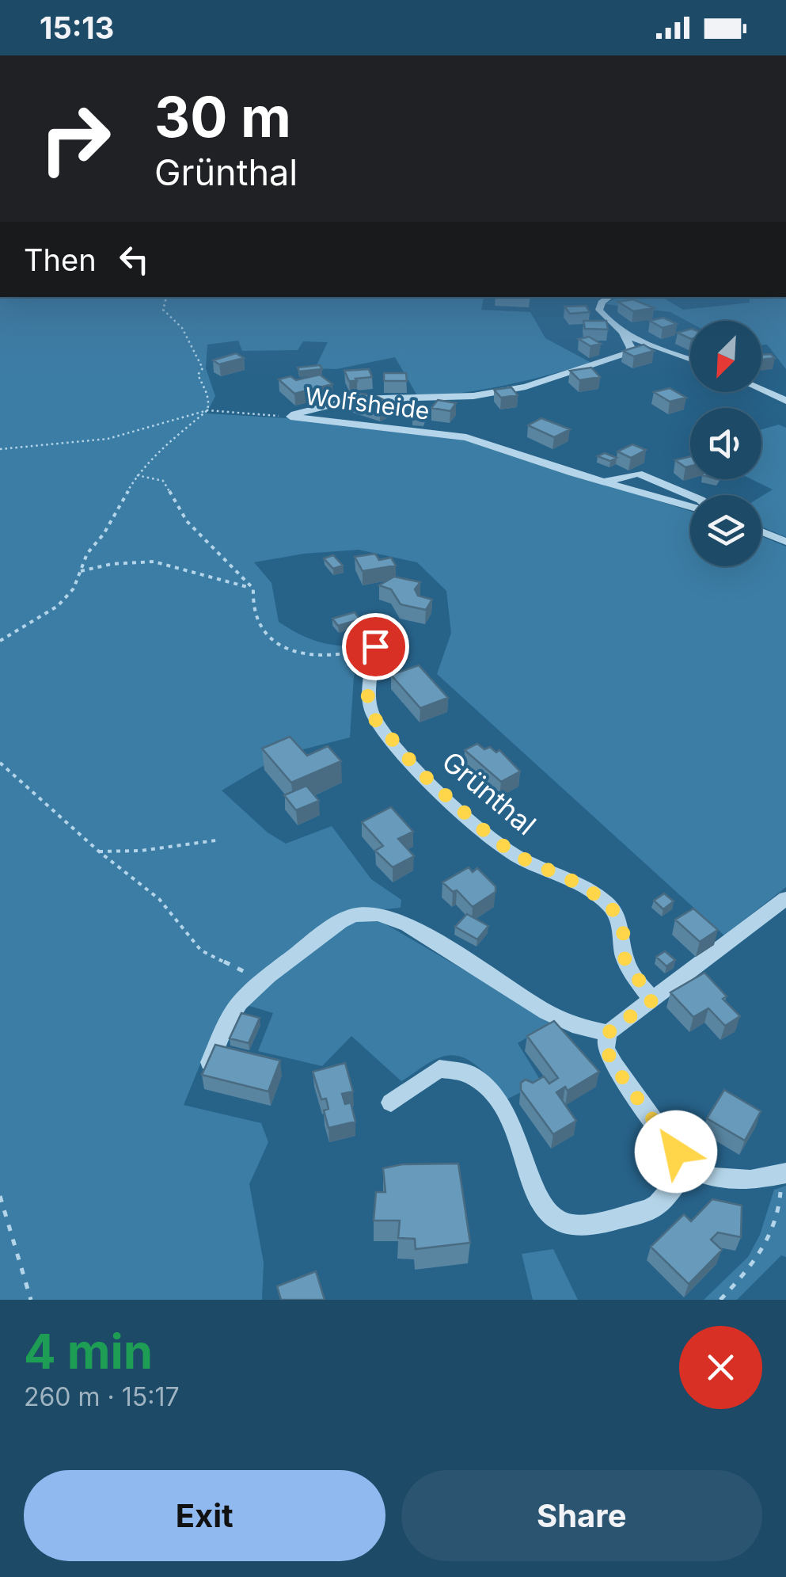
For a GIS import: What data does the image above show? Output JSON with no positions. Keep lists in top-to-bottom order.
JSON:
{
  "streets": {
    "street": ["Wolfsheide", "Grünthal"]
  },
  "north": "bottom left",
  "page": {
    "status": "15:13",
    "turn": ["30 m", "Grünthal"],
    "then": "Then",
    "heading": ["4 min", "260 m · 15:17"],
    "buttons": ["Exit", "Share"]
  }
}
